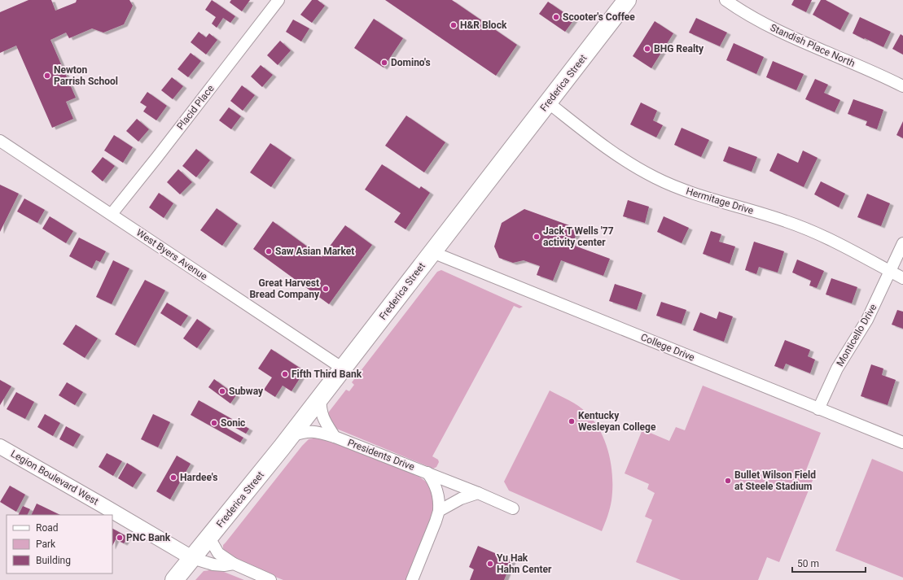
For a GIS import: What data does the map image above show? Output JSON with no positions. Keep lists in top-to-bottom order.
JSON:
{
  "streets": {
    "main road": ["Frederica Street"],
    "street": [
      "Standish Place North",
      "Placid Place",
      "Hermitage Drive",
      "West Byers Avenue",
      "Monticello Drive",
      "College Drive",
      "Presidents Drive",
      "Legion Boulevard West"
    ]
  },
  "crossings": [
    ["Frederica Street", "Hermitage Drive"],
    ["Frederica Street", "West Byers Avenue"],
    ["Frederica Street", "College Drive"],
    ["Frederica Street", "Presidents Drive"],
    ["Frederica Street", "Legion Boulevard West"],
    ["Placid Place", "West Byers Avenue"],
    ["Hermitage Drive", "Monticello Drive"],
    ["Monticello Drive", "College Drive"]
  ],
  "places": [
    "Scooter's Coffee",
    "H&R Block",
    "BHG Realty",
    "Domino's",
    "Newton Parrish School",
    "Jack T Wells '77 activity center",
    "Saw Asian Market",
    "Great Harvest Bread Company",
    "Fifth Third Bank",
    "Subway",
    "Kentucky Wesleyan College",
    "Sonic",
    "Hardee's",
    "Bullet Wilson Field at Steele Stadium",
    "PNC Bank",
    "Yu Hak Hahn Center"
  ],
  "legend": ["Road", "Park", "Building"],
  "scale_bar": "50 m"
}
